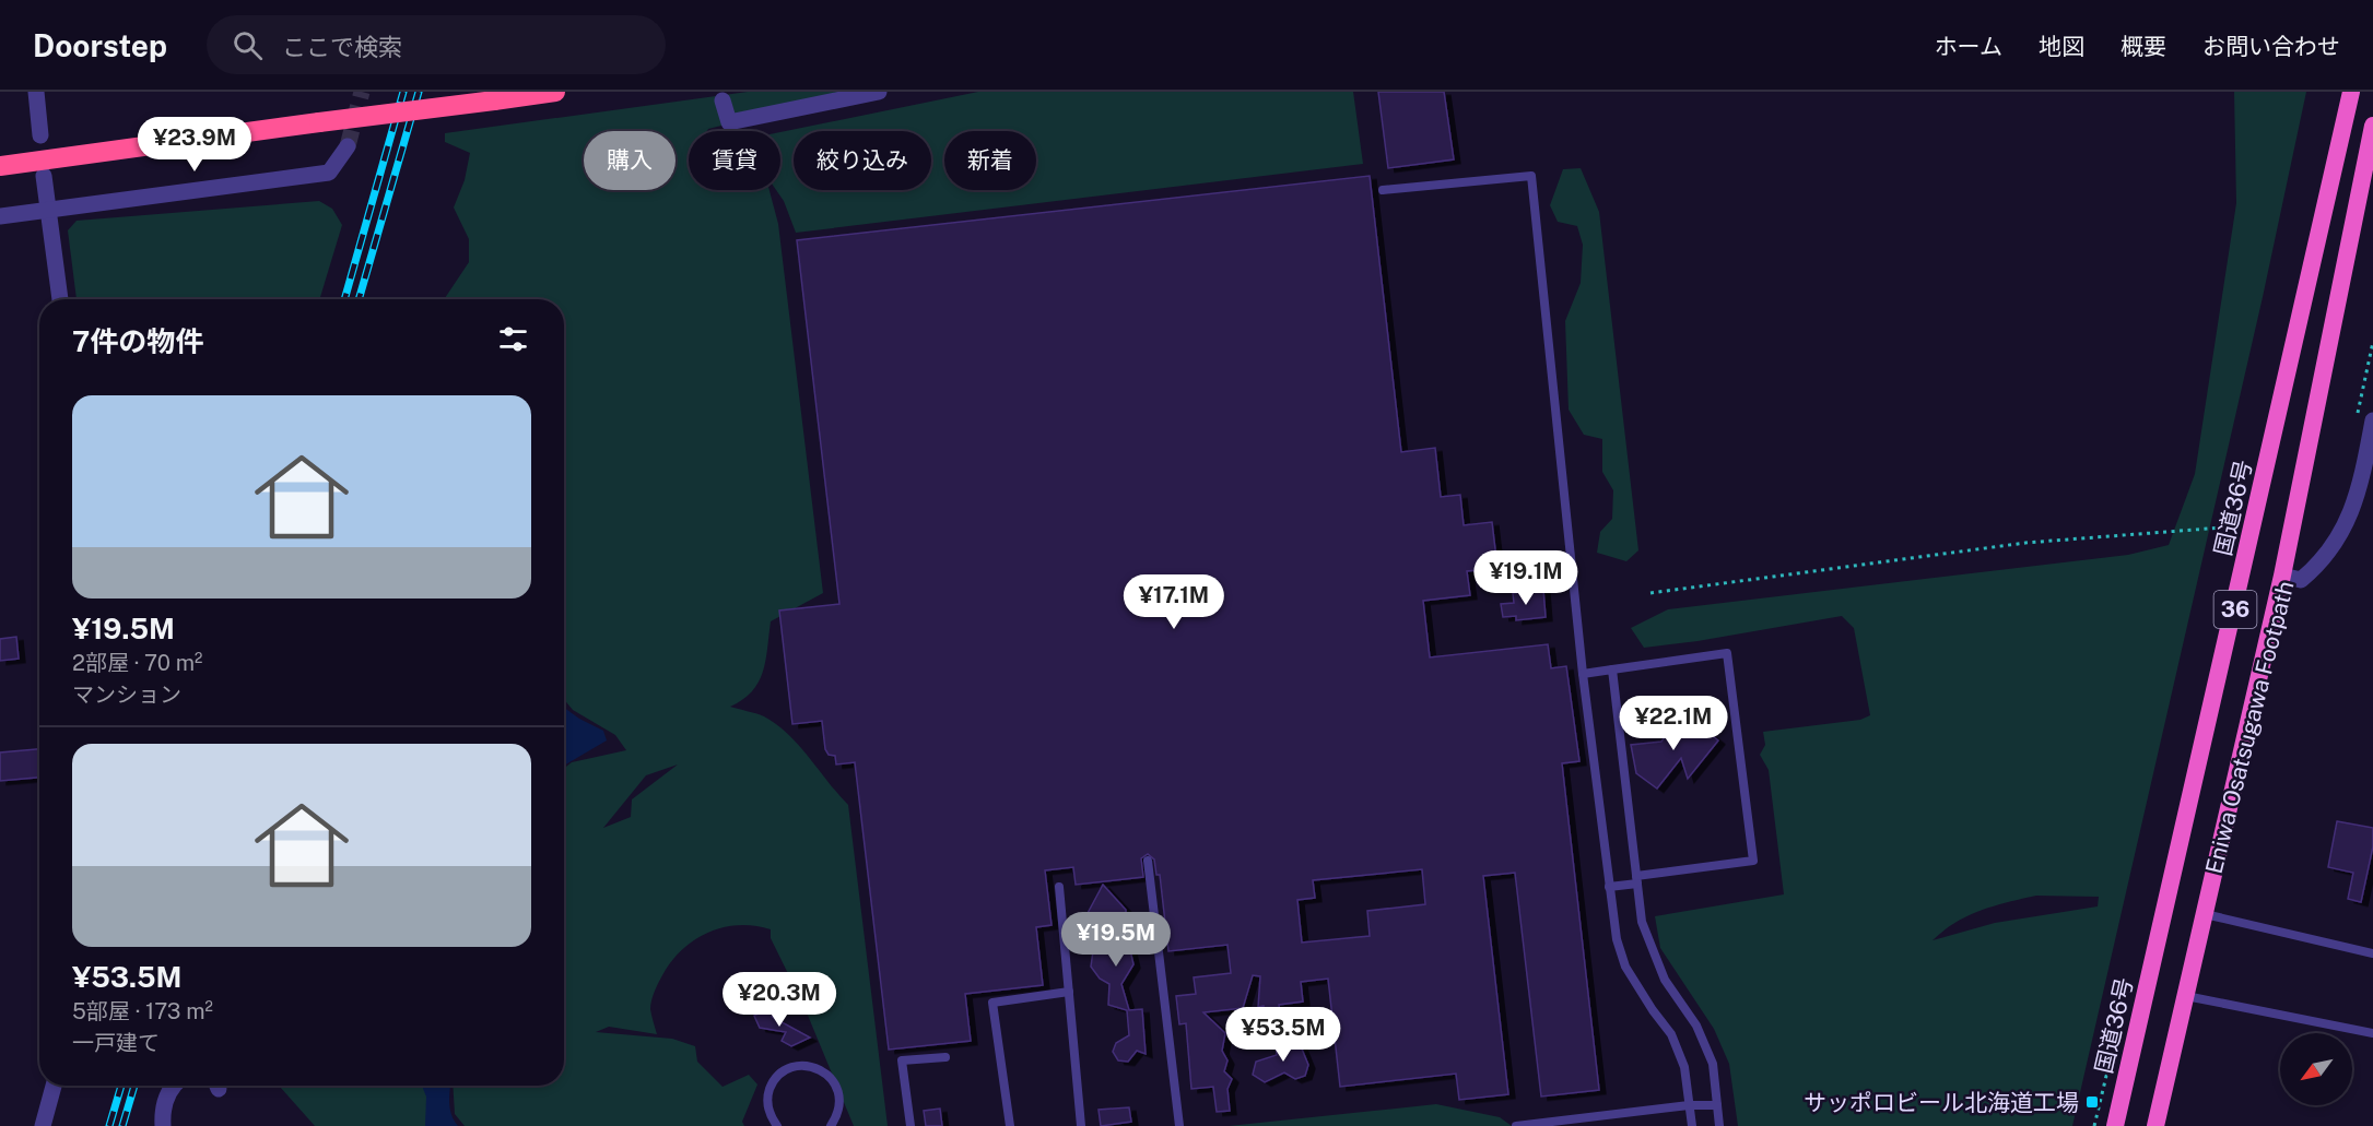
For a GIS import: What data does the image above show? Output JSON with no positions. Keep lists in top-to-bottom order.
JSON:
{
  "streets": {
    "highway": ["国道36号", "36"]
  },
  "places": {
    "transit": ["サッポロビール北海道工場"]
  },
  "north": "bottom left",
  "page": {
    "header": "Doorstep",
    "search": "ここで検索",
    "nav": [
      "ホーム",
      "地図",
      "概要",
      "お問い合わせ"
    ],
    "price": [
      "¥23.9M",
      "¥19.1M",
      "¥17.1M",
      "¥22.1M",
      "¥19.5M",
      "¥20.3M",
      "¥53.5M"
    ],
    "chip": [
      "購入",
      "賃貸",
      "絞り込み",
      "新着"
    ],
    "heading": "7件の物件",
    "list": [
      {
        "name": "¥19.5M",
        "note": "2部屋 · 70 m² · マンション"
      },
      {
        "name": "¥53.5M",
        "note": "5部屋 · 173 m² · 一戸建て"
      }
    ]
  }
}
